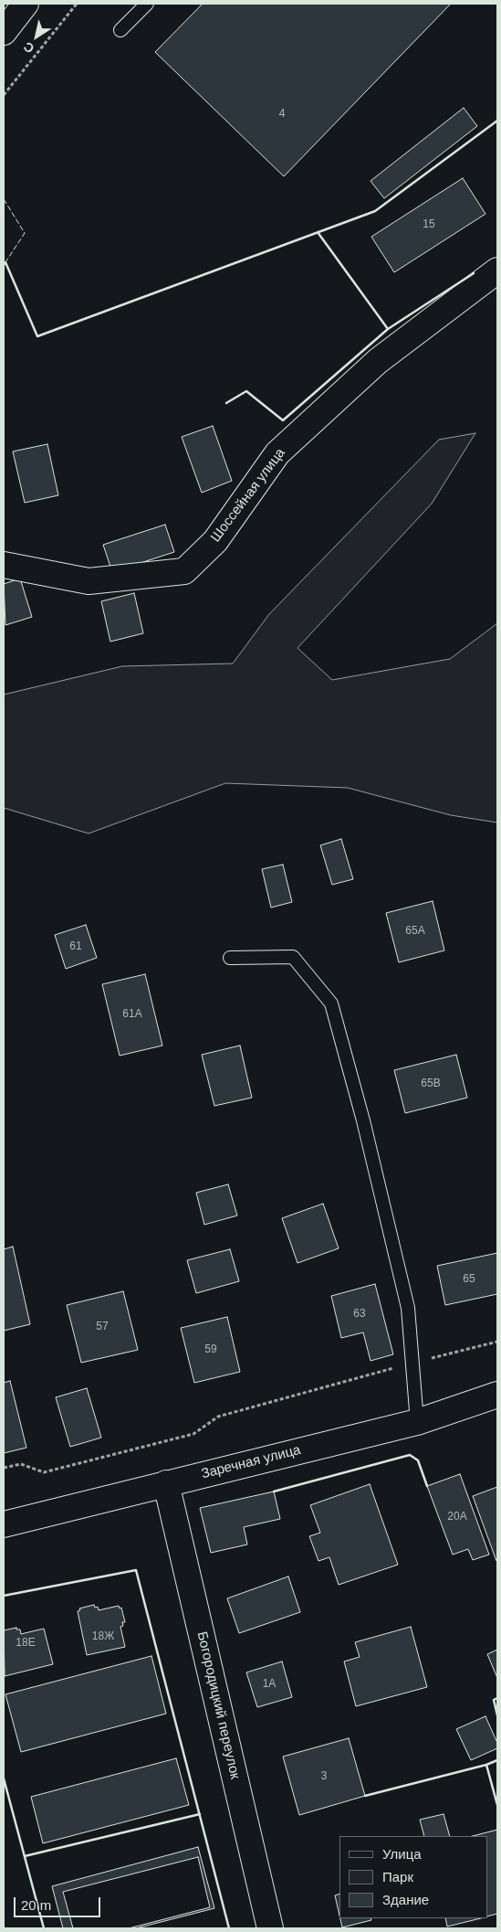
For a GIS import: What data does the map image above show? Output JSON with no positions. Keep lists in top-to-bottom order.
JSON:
{
  "streets": {
    "street": ["Шоссейная улица", "Заречная улица", "Богородицкий переулок"]
  },
  "crossings": [
    ["Заречная улица", "Богородицкий переулок"]
  ],
  "house_numbers": [
    "4",
    "15",
    "65А",
    "61",
    "61А",
    "65В",
    "65",
    "63",
    "57",
    "59",
    "20А",
    "18Ж",
    "18Е",
    "1А",
    "3"
  ],
  "legend": ["Улица", "Парк", "Здание"],
  "scale_bar": "20 m",
  "north": "bottom left"
}
